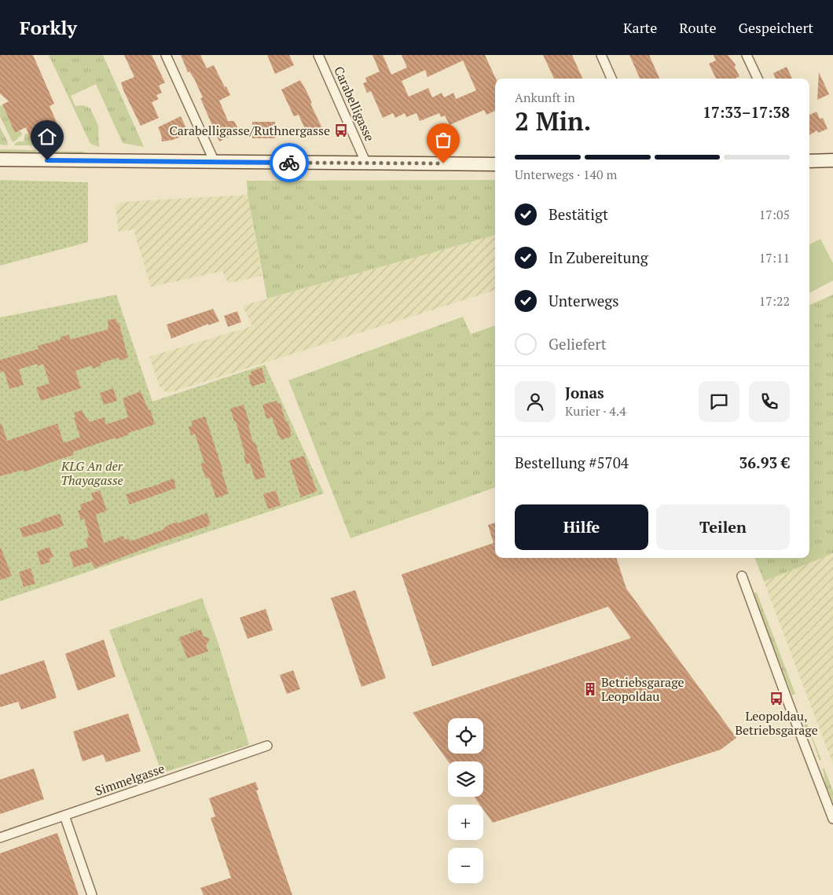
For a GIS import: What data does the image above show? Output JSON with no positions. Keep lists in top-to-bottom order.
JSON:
{
  "streets": {
    "street": ["Carabelligasse", "Simmelgasse"]
  },
  "parks": ["KLG An der Thayagasse"],
  "places": {
    "bus stop": ["Carabelligasse/Ruthnergasse", "Leopoldau, Betriebsgarage"],
    "building": ["Betriebsgarage Leopoldau"]
  },
  "page": {
    "header": "Forkly",
    "nav": ["Karte", "Route", "Gespeichert"],
    "heading": ["2 Min.", "Ankunft in", "17:33–17:38"],
    "panel": [
      "Jonas",
      "Kurier · 4.4",
      "Bestellung #5704",
      "36.93 €"
    ],
    "bar": "Unterwegs · 140 m",
    "list": [
      ["Bestätigt", "17:05"],
      ["In Zubereitung", "17:11"],
      ["Unterwegs", "17:22"],
      "Geliefert"
    ],
    "buttons": ["Hilfe", "Teilen"],
    "map_buttons": ["+", "−"]
  }
}
